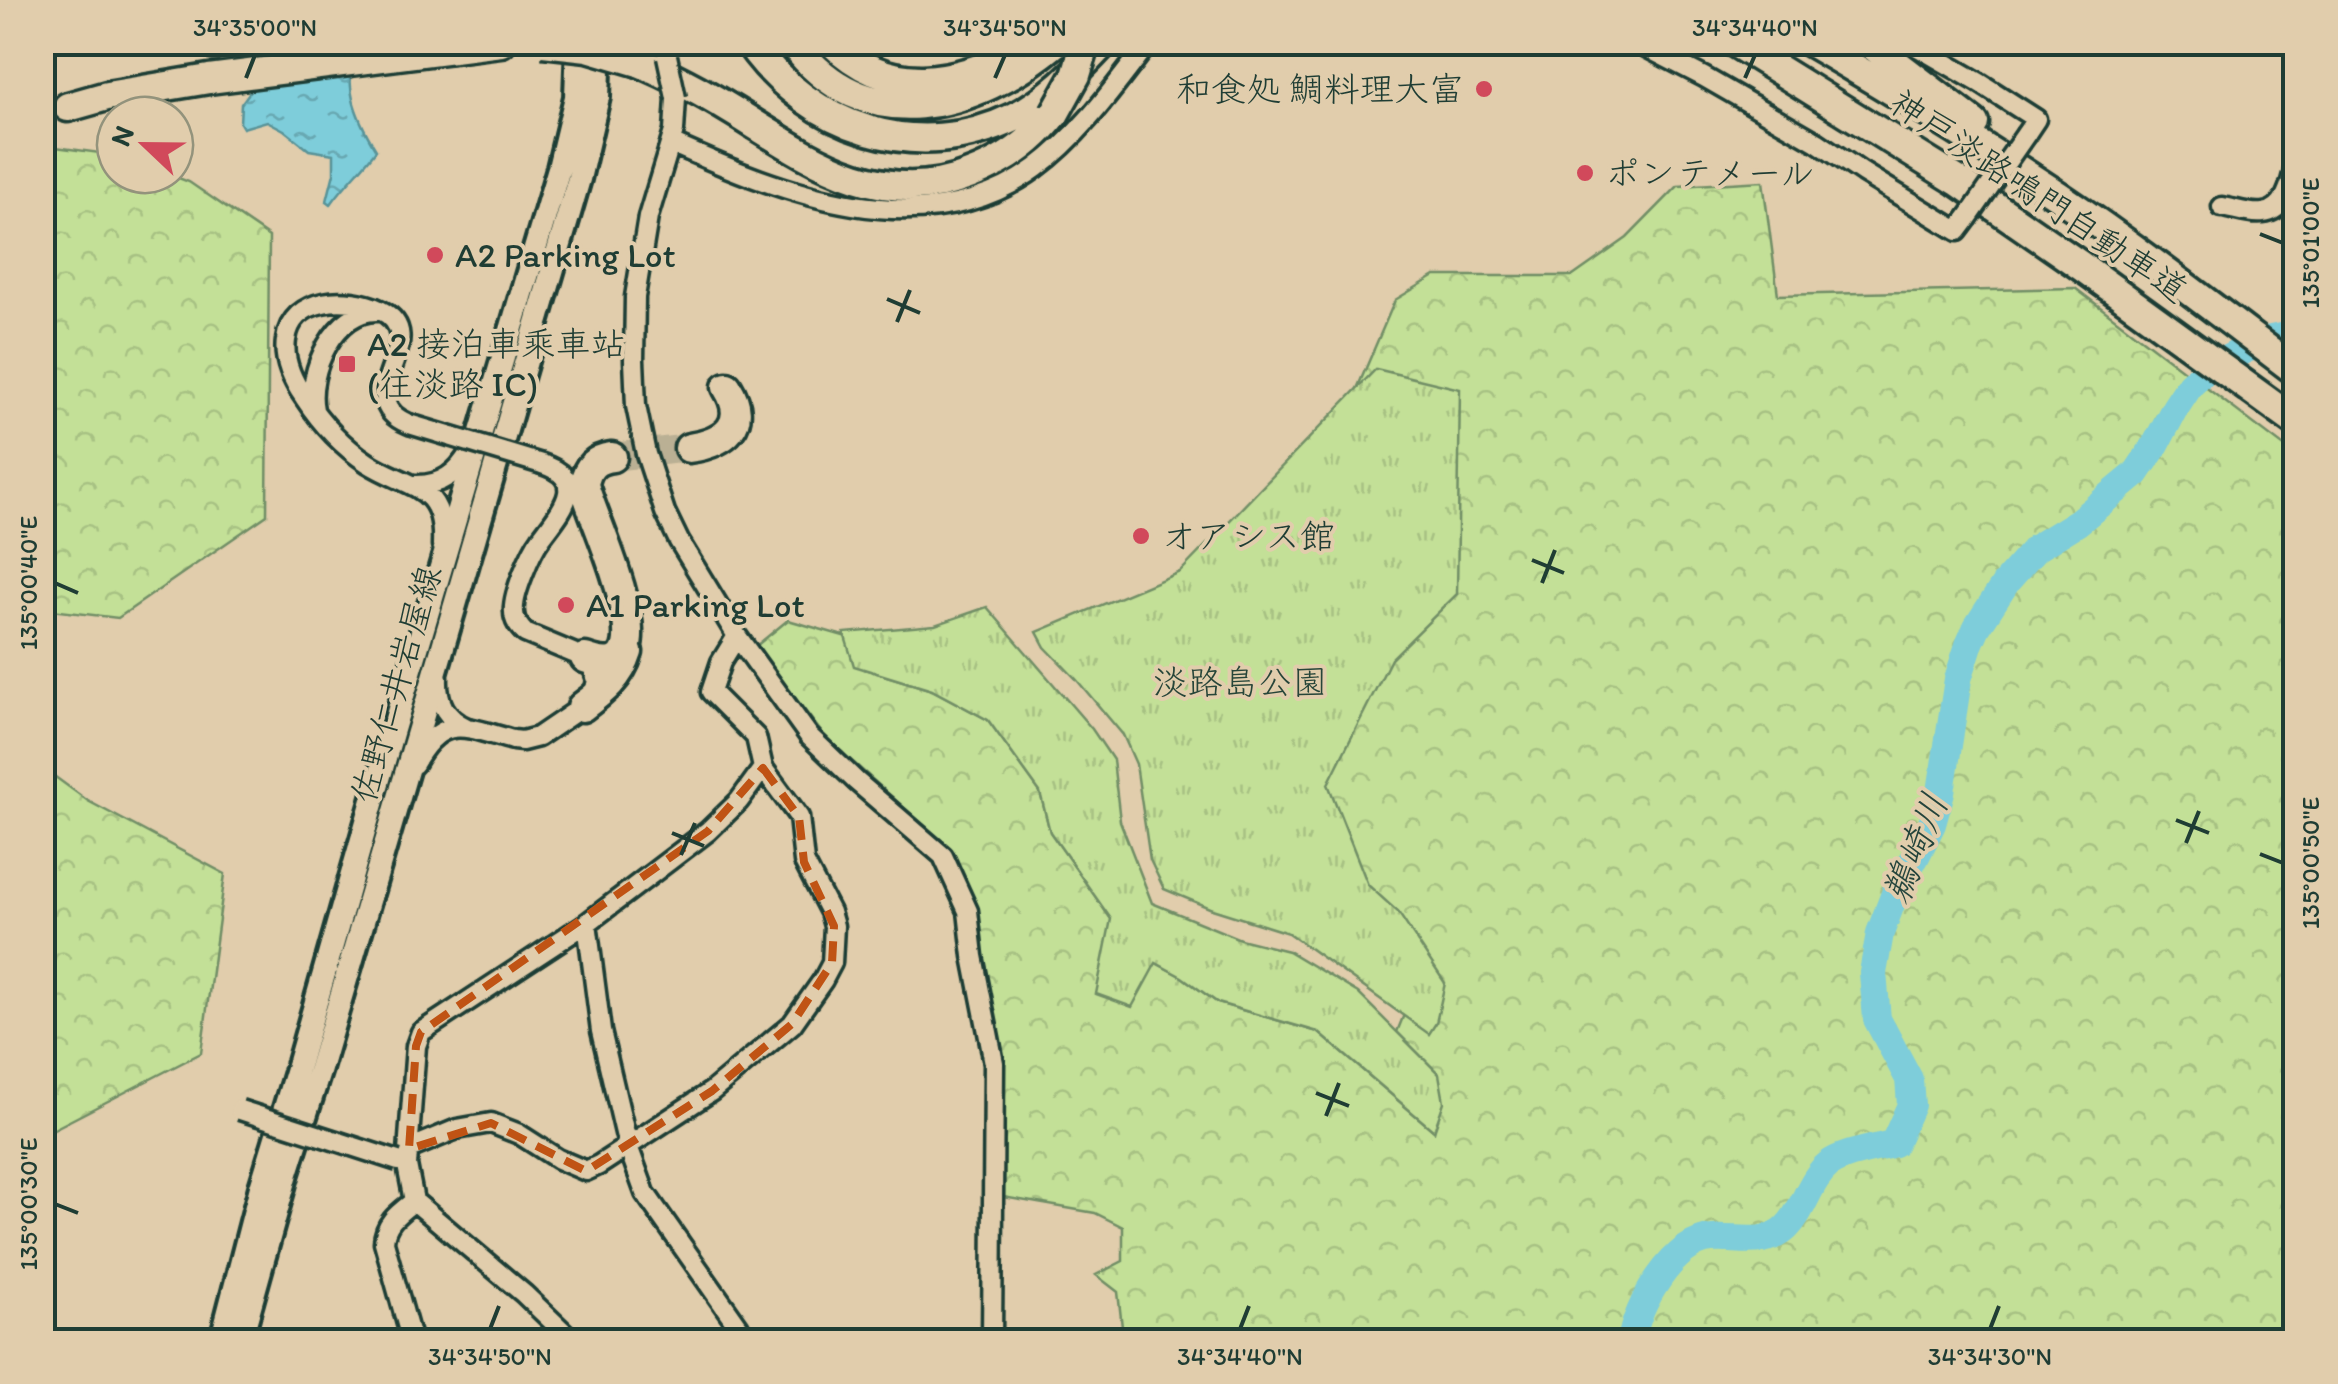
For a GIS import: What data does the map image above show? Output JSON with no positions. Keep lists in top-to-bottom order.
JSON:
{
  "streets": {
    "highway": ["神戸淡路鳴門自動車道"],
    "main road": ["佐野仁井岩屋線"]
  },
  "water": ["鵜崎川"],
  "parks": ["淡路島公園"],
  "places": {
    "other": [
      "和食処 鯛料理大富",
      "ポンテメール",
      "A2 Parking Lot",
      "オアシス館",
      "A1 Parking Lot"
    ],
    "transit": ["A2 接泊車乘車站 (往淡路 IC)"]
  },
  "north": "left",
  "coordinates": [
    "34°35'00\"N",
    "34°34'50\"N",
    "34°34'40\"N",
    "135°01'00\"E",
    "135°00'40\"E",
    "135°00'50\"E",
    "135°00'30\"E",
    "34°34'30\"N"
  ]
}
